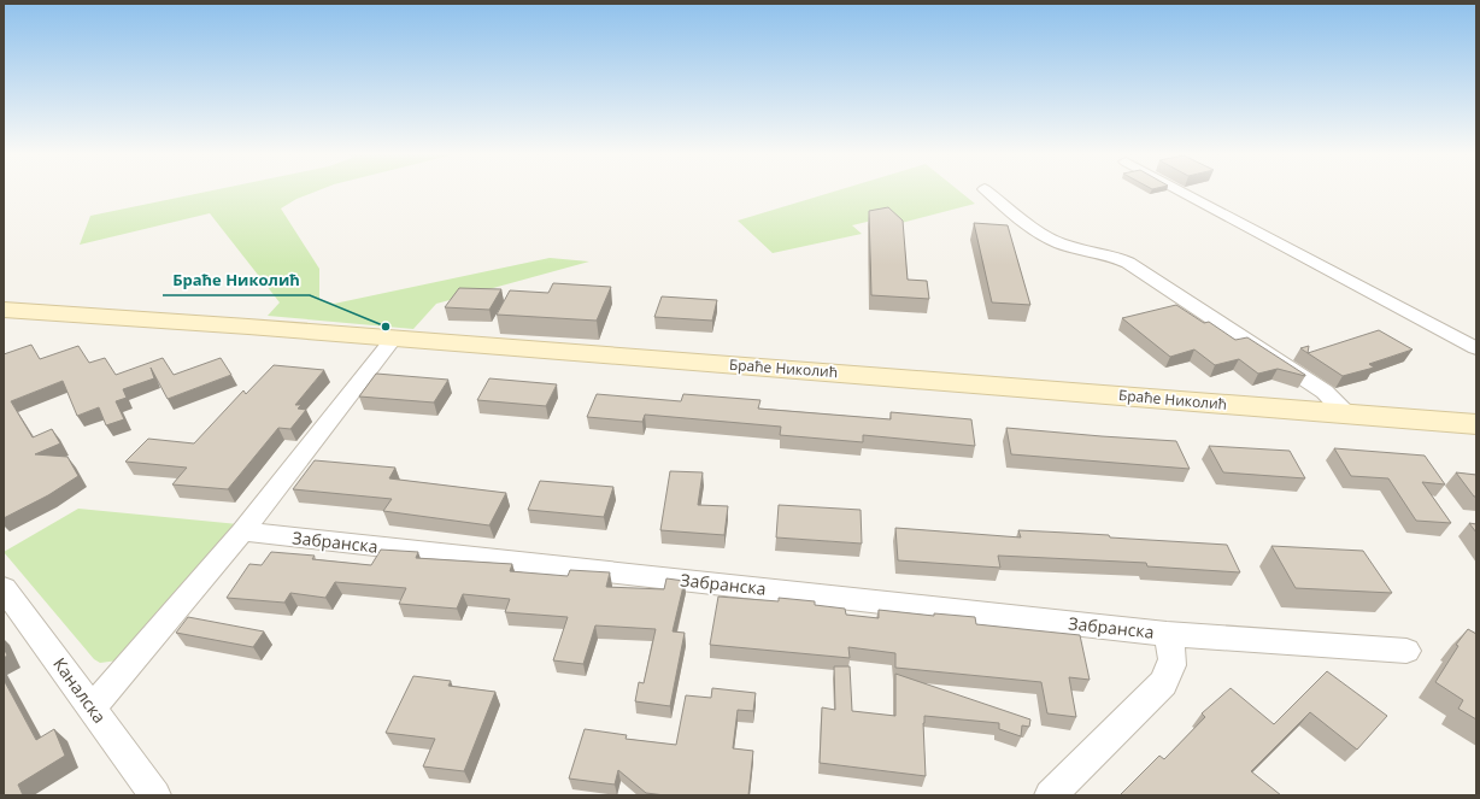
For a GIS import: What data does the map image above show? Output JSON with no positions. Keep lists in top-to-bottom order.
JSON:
{
  "streets": {
    "main road": ["Браће Николић"],
    "street": ["Забранска", "Каналска"]
  },
  "places": ["Браће Николић"]
}
